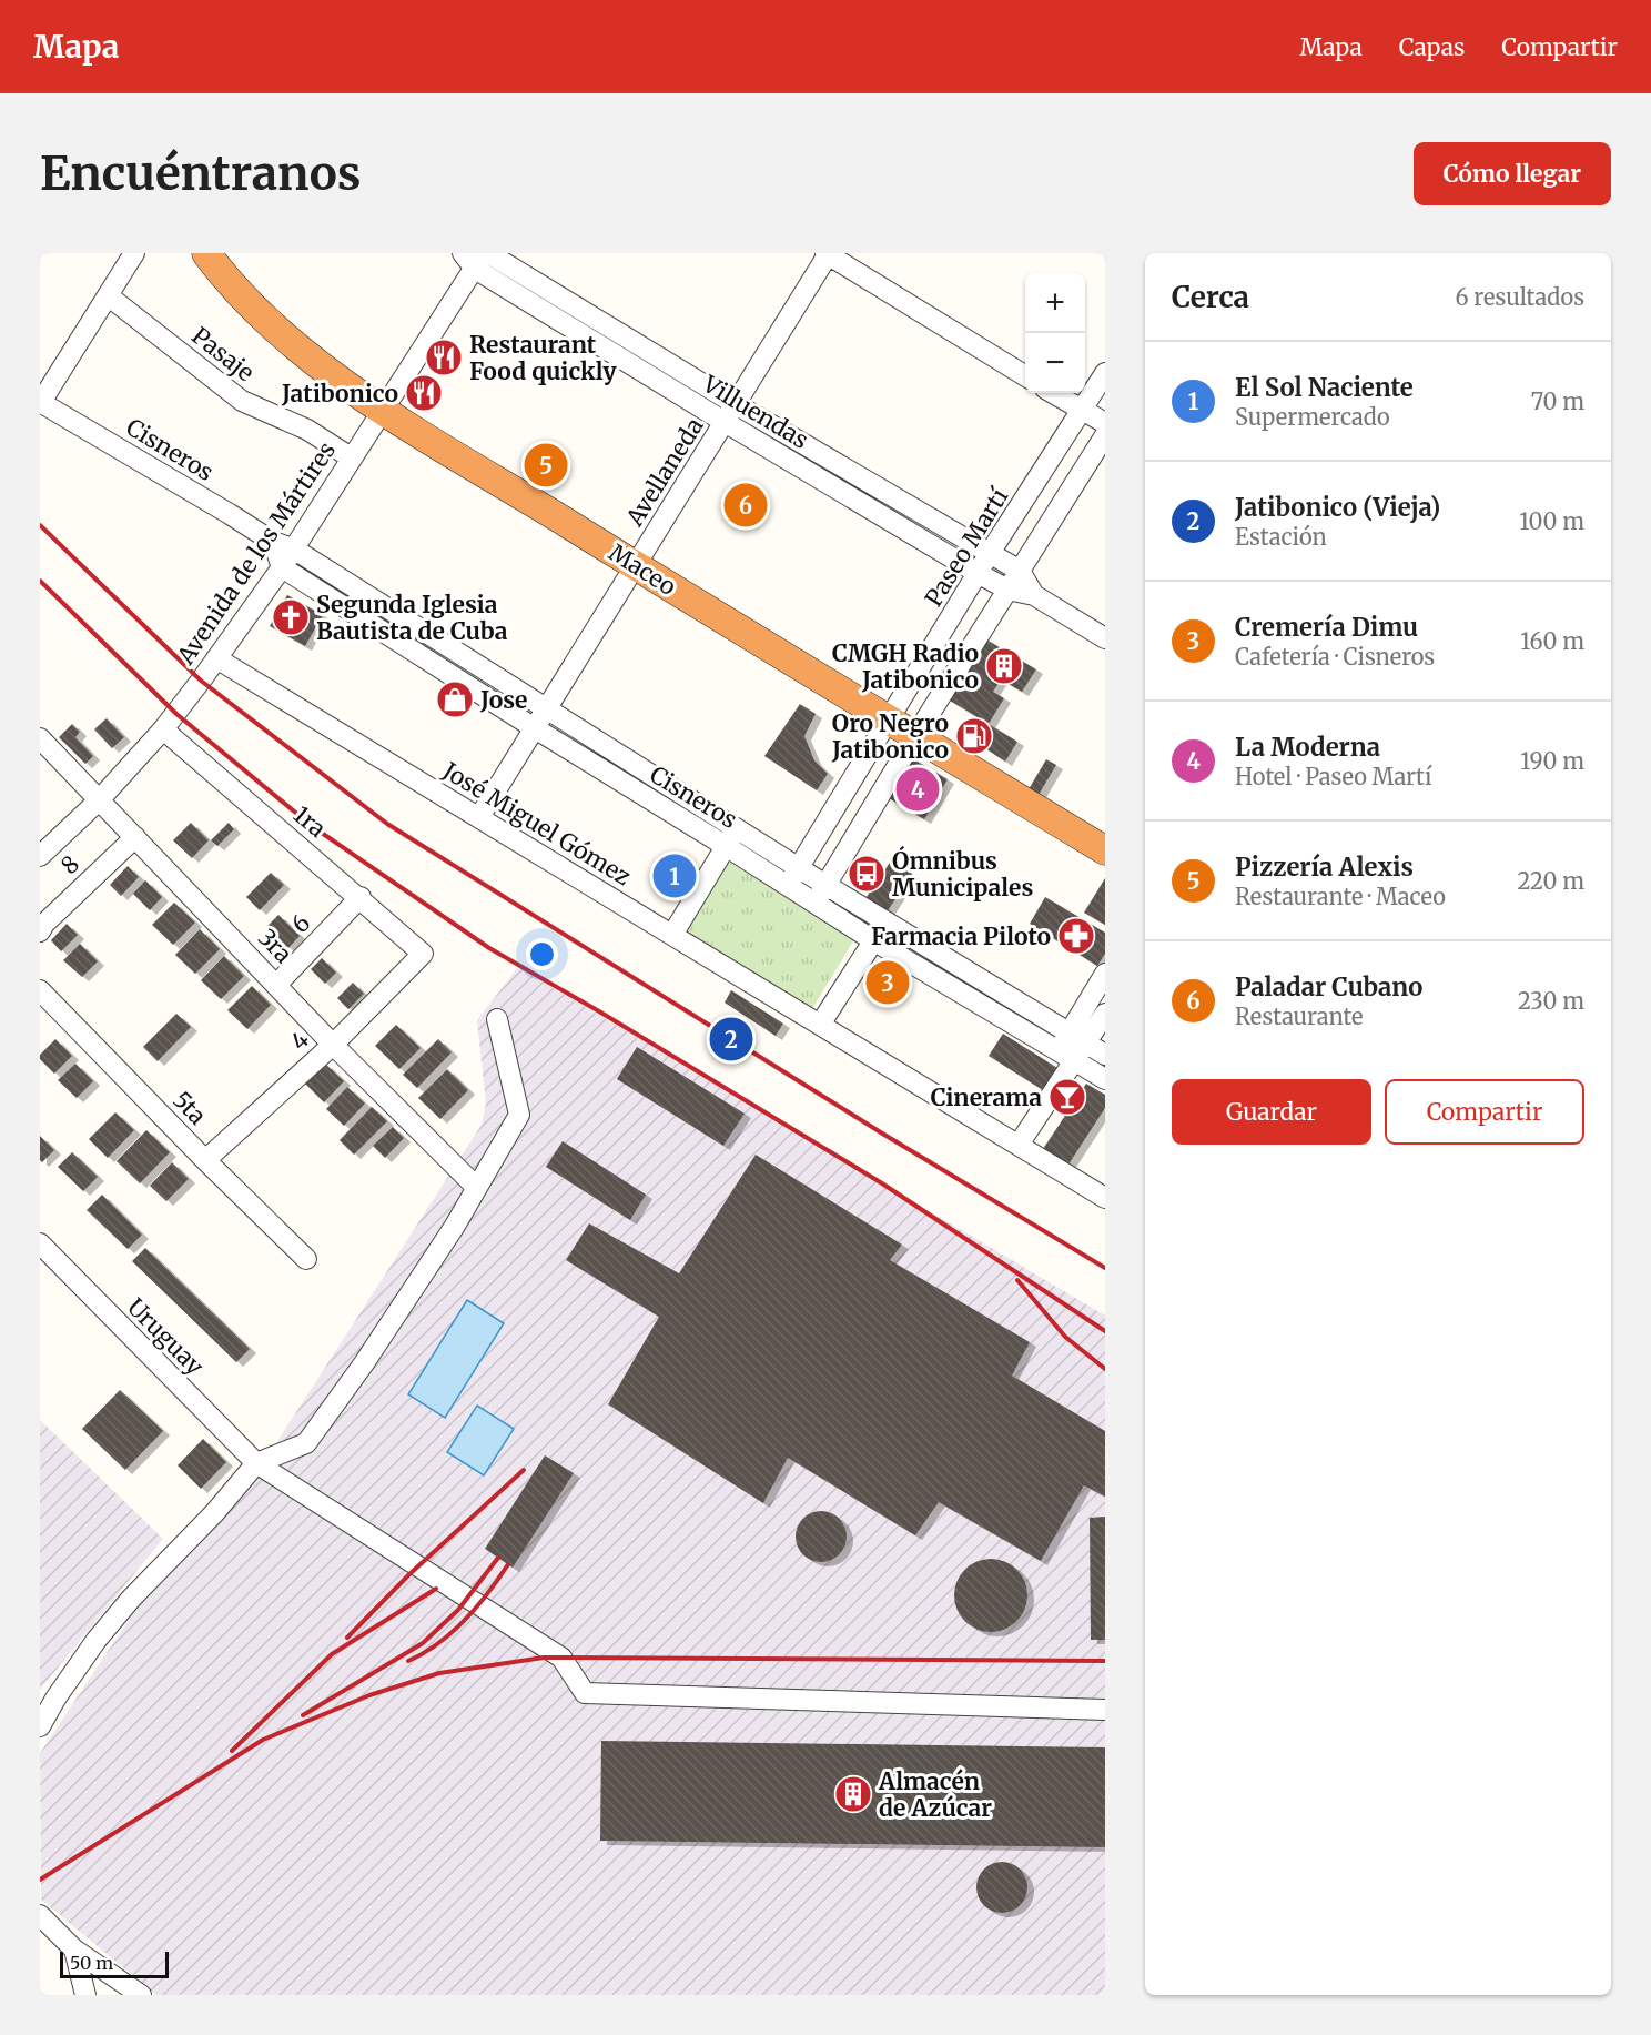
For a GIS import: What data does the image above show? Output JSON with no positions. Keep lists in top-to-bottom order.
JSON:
{
  "streets": {
    "highway": ["Maceo"],
    "street": [
      "Pasaje",
      "Villuendas",
      "Cisneros",
      "Avellaneda",
      "Paseo Martí",
      "Avenida de los Mártires",
      "1ra",
      "José Miguel Gómez",
      "8",
      "6",
      "3ra",
      "4",
      "5ta",
      "Uruguay"
    ]
  },
  "crossings": [
    ["Pasaje", "Avenida de los Mártires"],
    ["Villuendas", "Avellaneda"],
    ["Villuendas", "Paseo Martí"],
    ["Villuendas", "Avenida de los Mártires"],
    ["Cisneros", "Avellaneda"],
    ["Cisneros", "Paseo Martí"],
    ["Cisneros", "Avenida de los Mártires"],
    ["Avellaneda", "Maceo"],
    ["Avellaneda", "José Miguel Gómez"],
    ["Paseo Martí", "Maceo"],
    ["Avenida de los Mártires", "Maceo"],
    ["Avenida de los Mártires", "1ra"],
    ["Avenida de los Mártires", "José Miguel Gómez"],
    ["Avenida de los Mártires", "3ra"],
    ["1ra", "6"],
    ["1ra", "4"],
    ["8", "3ra"],
    ["6", "3ra"],
    ["3ra", "4"],
    ["4", "5ta"]
  ],
  "places": {
    "restaurant": ["Restaurant Food quickly", "Jatibonico"],
    "church": ["Segunda Iglesia Bautista de Cuba"],
    "building": ["CMGH Radio Jatibonico", "Almacén de Azúcar"],
    "shop": ["Jose"],
    "fuel station": ["Oro Negro Jatibonico"],
    "bus stop": ["Ómnibus Municipales"],
    "pharmacy": ["Farmacia Piloto"],
    "bar": ["Cinerama"]
  },
  "scale_bar": "50 m",
  "page": {
    "header": "Mapa",
    "nav": ["Mapa", "Capas", "Compartir"],
    "buttons": [
      "Cómo llegar",
      ["Guardar", "Compartir"]
    ],
    "title": "Encuéntranos",
    "heading": ["Cerca", "6 resultados"],
    "map_buttons": ["+", "−"],
    "list": [
      {
        "mark": "1",
        "name": "El Sol Naciente",
        "note": "Supermercado",
        "value": "70 m"
      },
      {
        "mark": "2",
        "name": "Jatibonico (Vieja)",
        "note": "Estación",
        "value": "100 m"
      },
      {
        "mark": "3",
        "name": "Cremería Dimu",
        "note": "Cafetería · Cisneros",
        "value": "160 m"
      },
      {
        "mark": "4",
        "name": "La Moderna",
        "note": "Hotel · Paseo Martí",
        "value": "190 m"
      },
      {
        "mark": "5",
        "name": "Pizzería Alexis",
        "note": "Restaurante · Maceo",
        "value": "220 m"
      },
      {
        "mark": "6",
        "name": "Paladar Cubano",
        "note": "Restaurante",
        "value": "230 m"
      }
    ],
    "pins": [
      "5",
      "6",
      "4",
      "1",
      "3",
      "2"
    ],
    "scale": "50 m"
  }
}
